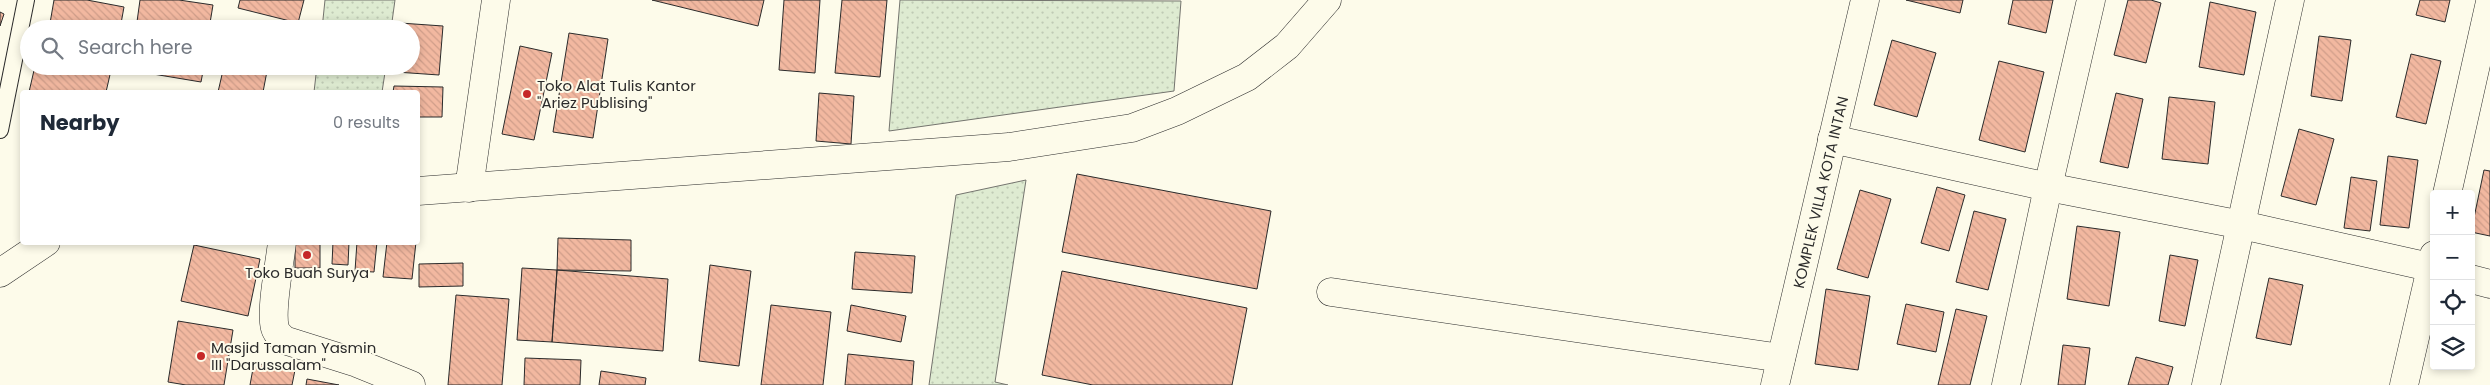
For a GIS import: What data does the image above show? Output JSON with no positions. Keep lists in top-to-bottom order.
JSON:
{
  "streets": {
    "street": ["KOMPLEK VILLA KOTA INTAN"]
  },
  "places": ["Toko Alat Tulis Kantor \"Ariez Publising\"", "Toko Buah Surya", "Masjid Taman Yasmin III \"Darussalam\""],
  "page": {
    "search": "Search here",
    "heading": ["Nearby", "0 results"],
    "map_buttons": ["+", "−"]
  }
}
